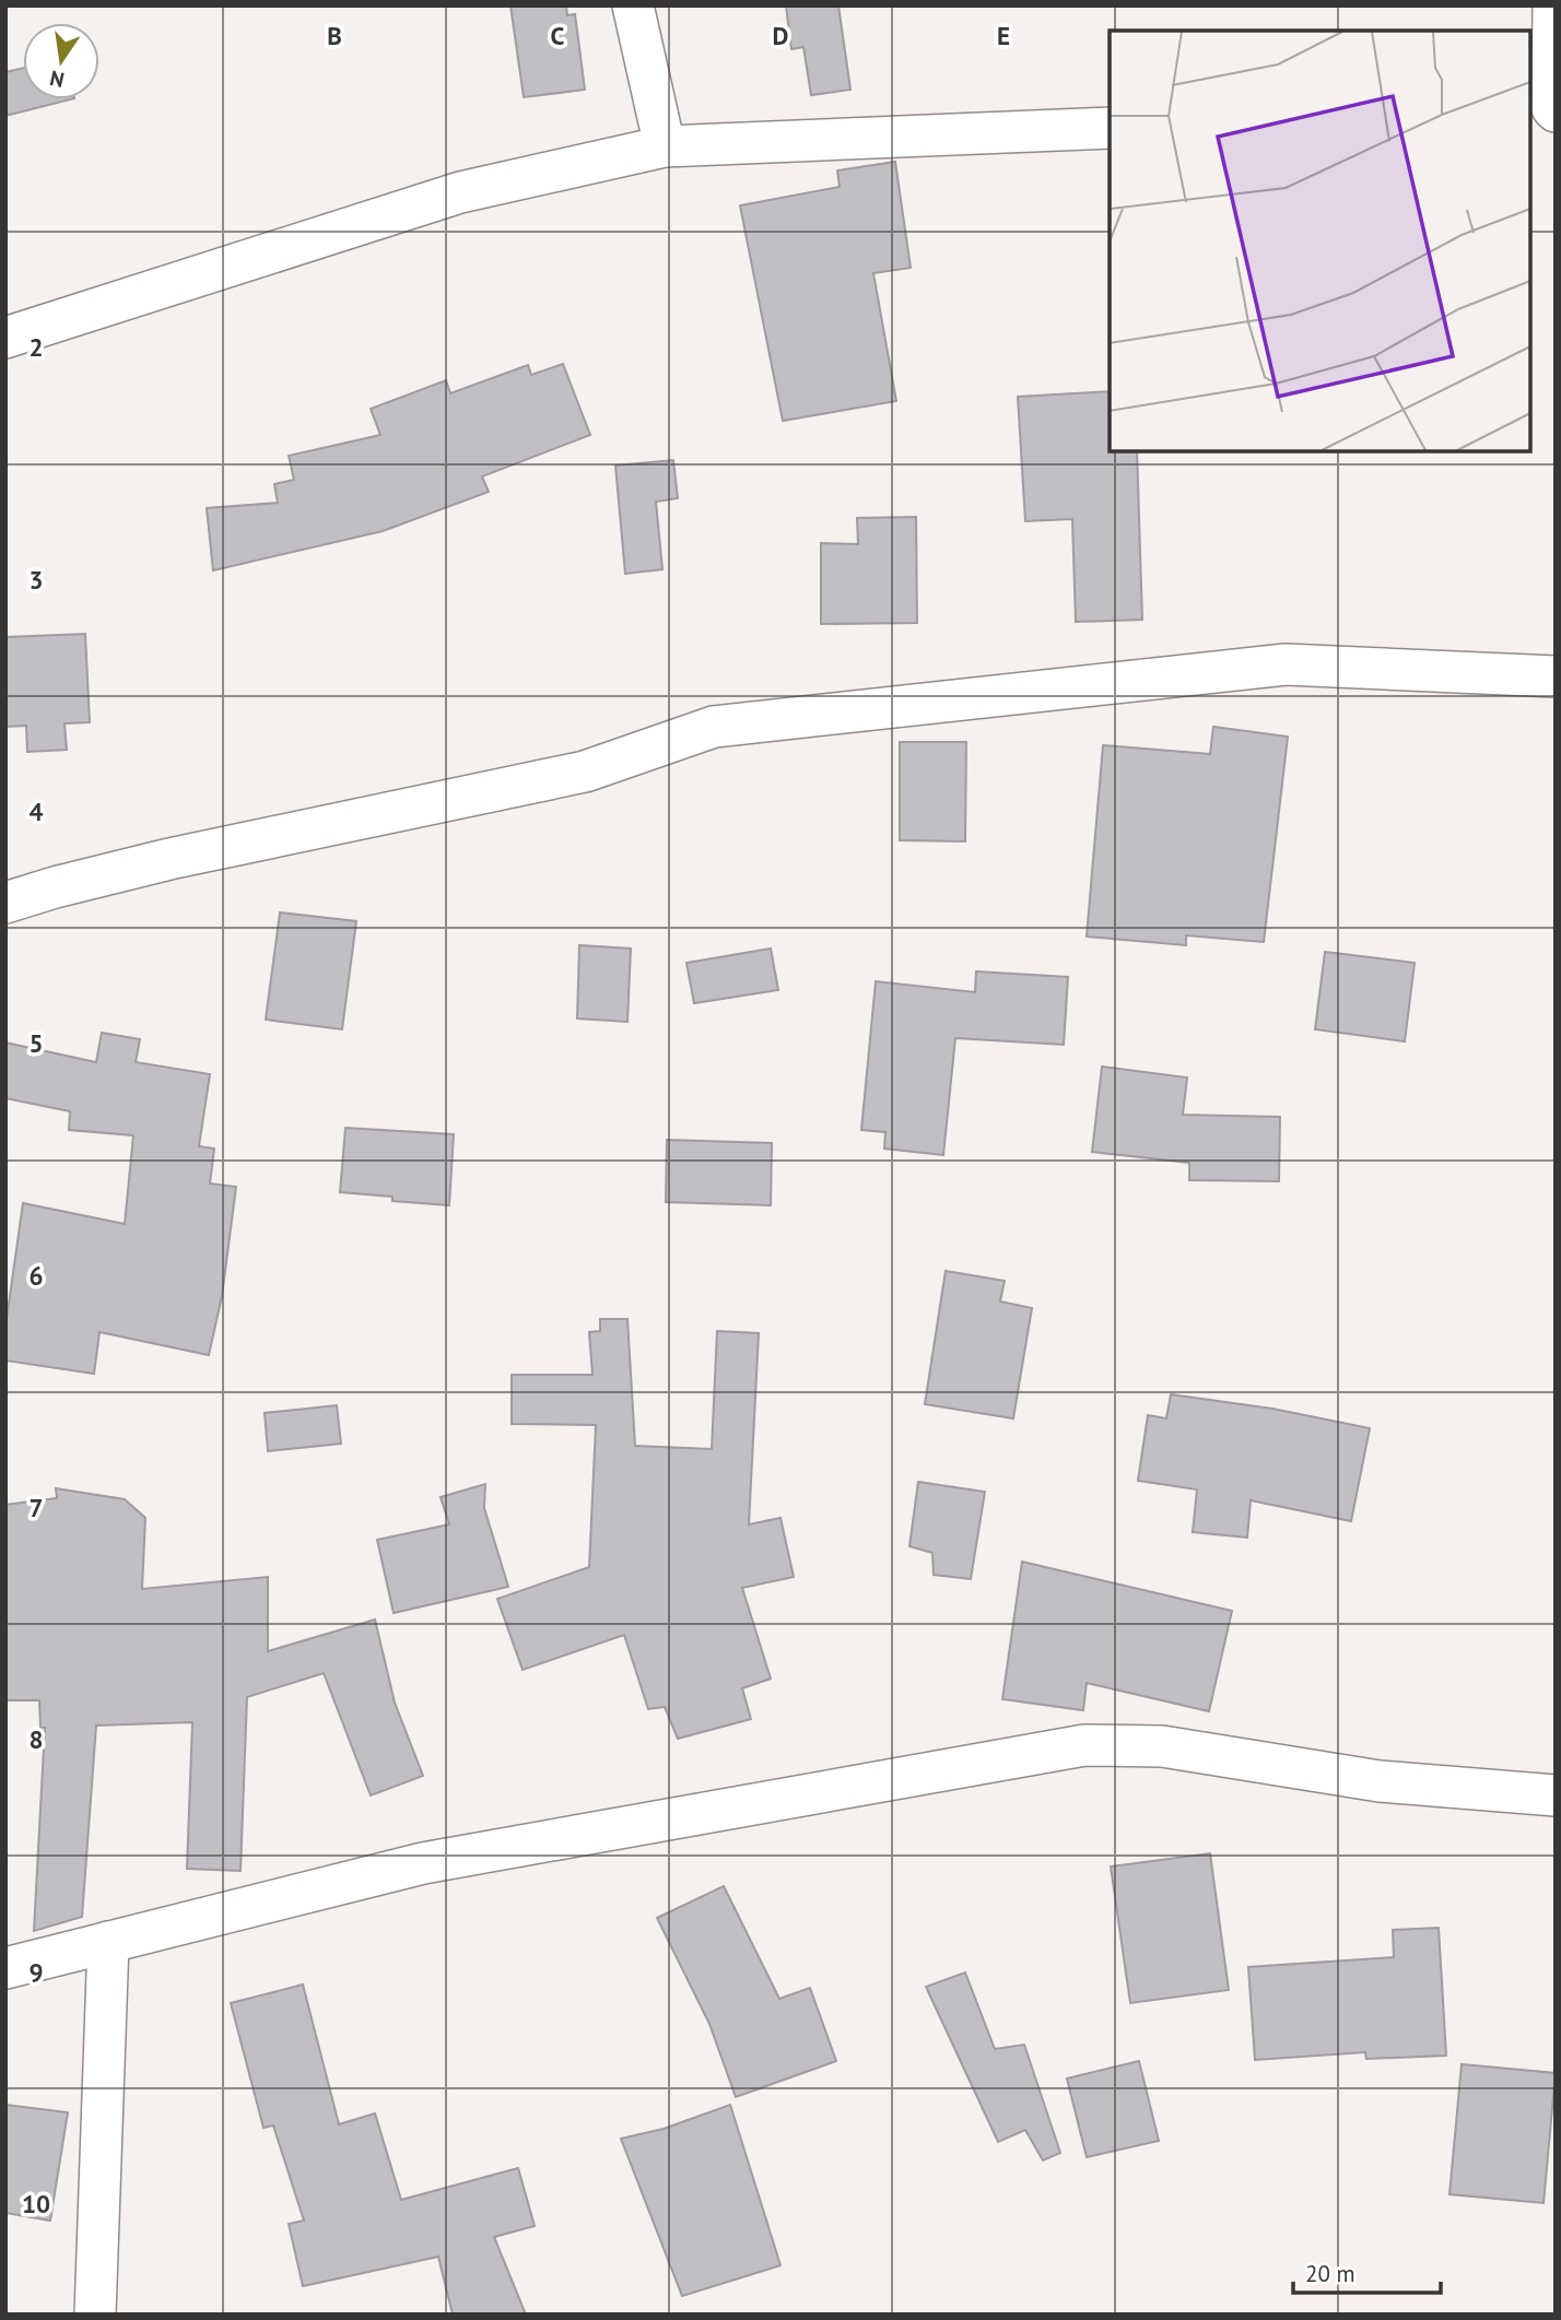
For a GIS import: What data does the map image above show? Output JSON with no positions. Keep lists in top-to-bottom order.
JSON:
{
  "scale_bar": "20 m",
  "north": "bottom",
  "grid": {
    "columns": [
      "B",
      "C",
      "D",
      "E"
    ],
    "rows": [
      "2",
      "3",
      "4",
      "5",
      "6",
      "7",
      "8",
      "9",
      "10"
    ]
  }
}
